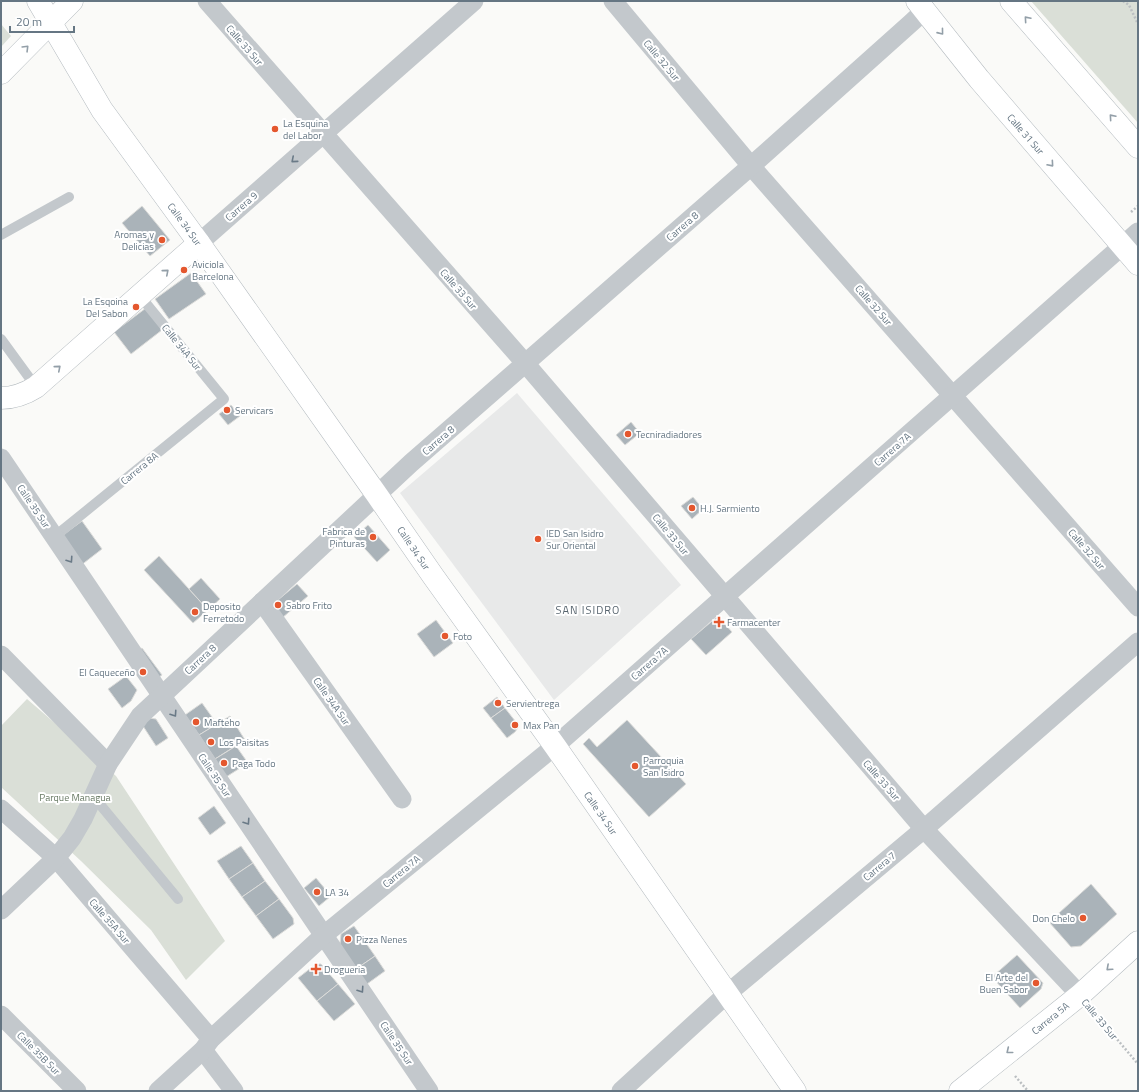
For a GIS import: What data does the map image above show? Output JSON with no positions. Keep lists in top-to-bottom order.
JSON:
{
  "streets": {
    "main road": [
      "Calle 31 Sur",
      "Carrera 9",
      "Calle 34 Sur",
      "Carrera 5A"
    ],
    "street": [
      "Calle 33 Sur",
      "Calle 32 Sur",
      "Carrera 8",
      "Calle 34A Sur",
      "Carrera 7A",
      "Calle 35 Sur",
      "Carrera 7",
      "Calle 35A Sur",
      "Calle 35B Sur"
    ],
    "lane": ["Carrera 8A"]
  },
  "crossings": [
    ["Calle 33 Sur", "Carrera 9"],
    ["Calle 33 Sur", "Carrera 8"],
    ["Calle 33 Sur", "Carrera 7A"],
    ["Calle 33 Sur", "Carrera 7"],
    ["Calle 33 Sur", "Carrera 5A"],
    ["Calle 32 Sur", "Carrera 8"],
    ["Calle 32 Sur", "Carrera 7A"],
    ["Calle 31 Sur", "Carrera 8"],
    ["Calle 31 Sur", "Carrera 7A"],
    ["Carrera 9", "Calle 34 Sur"],
    ["Carrera 9", "Calle 34A Sur"],
    ["Calle 34 Sur", "Carrera 8"],
    ["Calle 34 Sur", "Carrera 7A"],
    ["Calle 34 Sur", "Carrera 7"],
    ["Carrera 8", "Calle 34A Sur"],
    ["Carrera 8", "Calle 35 Sur"],
    ["Carrera 8", "Calle 35A Sur"],
    ["Calle 34A Sur", "Carrera 8A"],
    ["Carrera 7A", "Calle 35 Sur"],
    ["Carrera 7A", "Calle 35A Sur"],
    ["Carrera 8A", "Calle 35 Sur"]
  ],
  "one_way": ["Calle 35 Sur", "Carrera 5A"],
  "districts": ["SAN ISIDRO"],
  "parks": ["Parque Managua"],
  "places": {
    "other": [
      "La Esquina del Labor",
      "Aromas y Delicias",
      "Aviciola Barcelona",
      "La Esqoina Del Sabon",
      "Servicars",
      "Tecniradiadores",
      "H.J. Sarmiento",
      "Fabrica de Pinturas",
      "IED San Isidro Sur Oriental",
      "Sabro Frito",
      "Deposito Ferretodo",
      "Foto",
      "El Caqueceño",
      "Servientrega",
      "Mafteho",
      "Max Pan",
      "Los Paisitas",
      "Paga Todo",
      "Parroquia San Isidro",
      "LA 34",
      "Don Chelo",
      "Pizza Nenes",
      "El Arte del Buen Sabor"
    ],
    "health": ["Farmacenter", "Drogueria"]
  },
  "scale_bar": "20 m"
}
